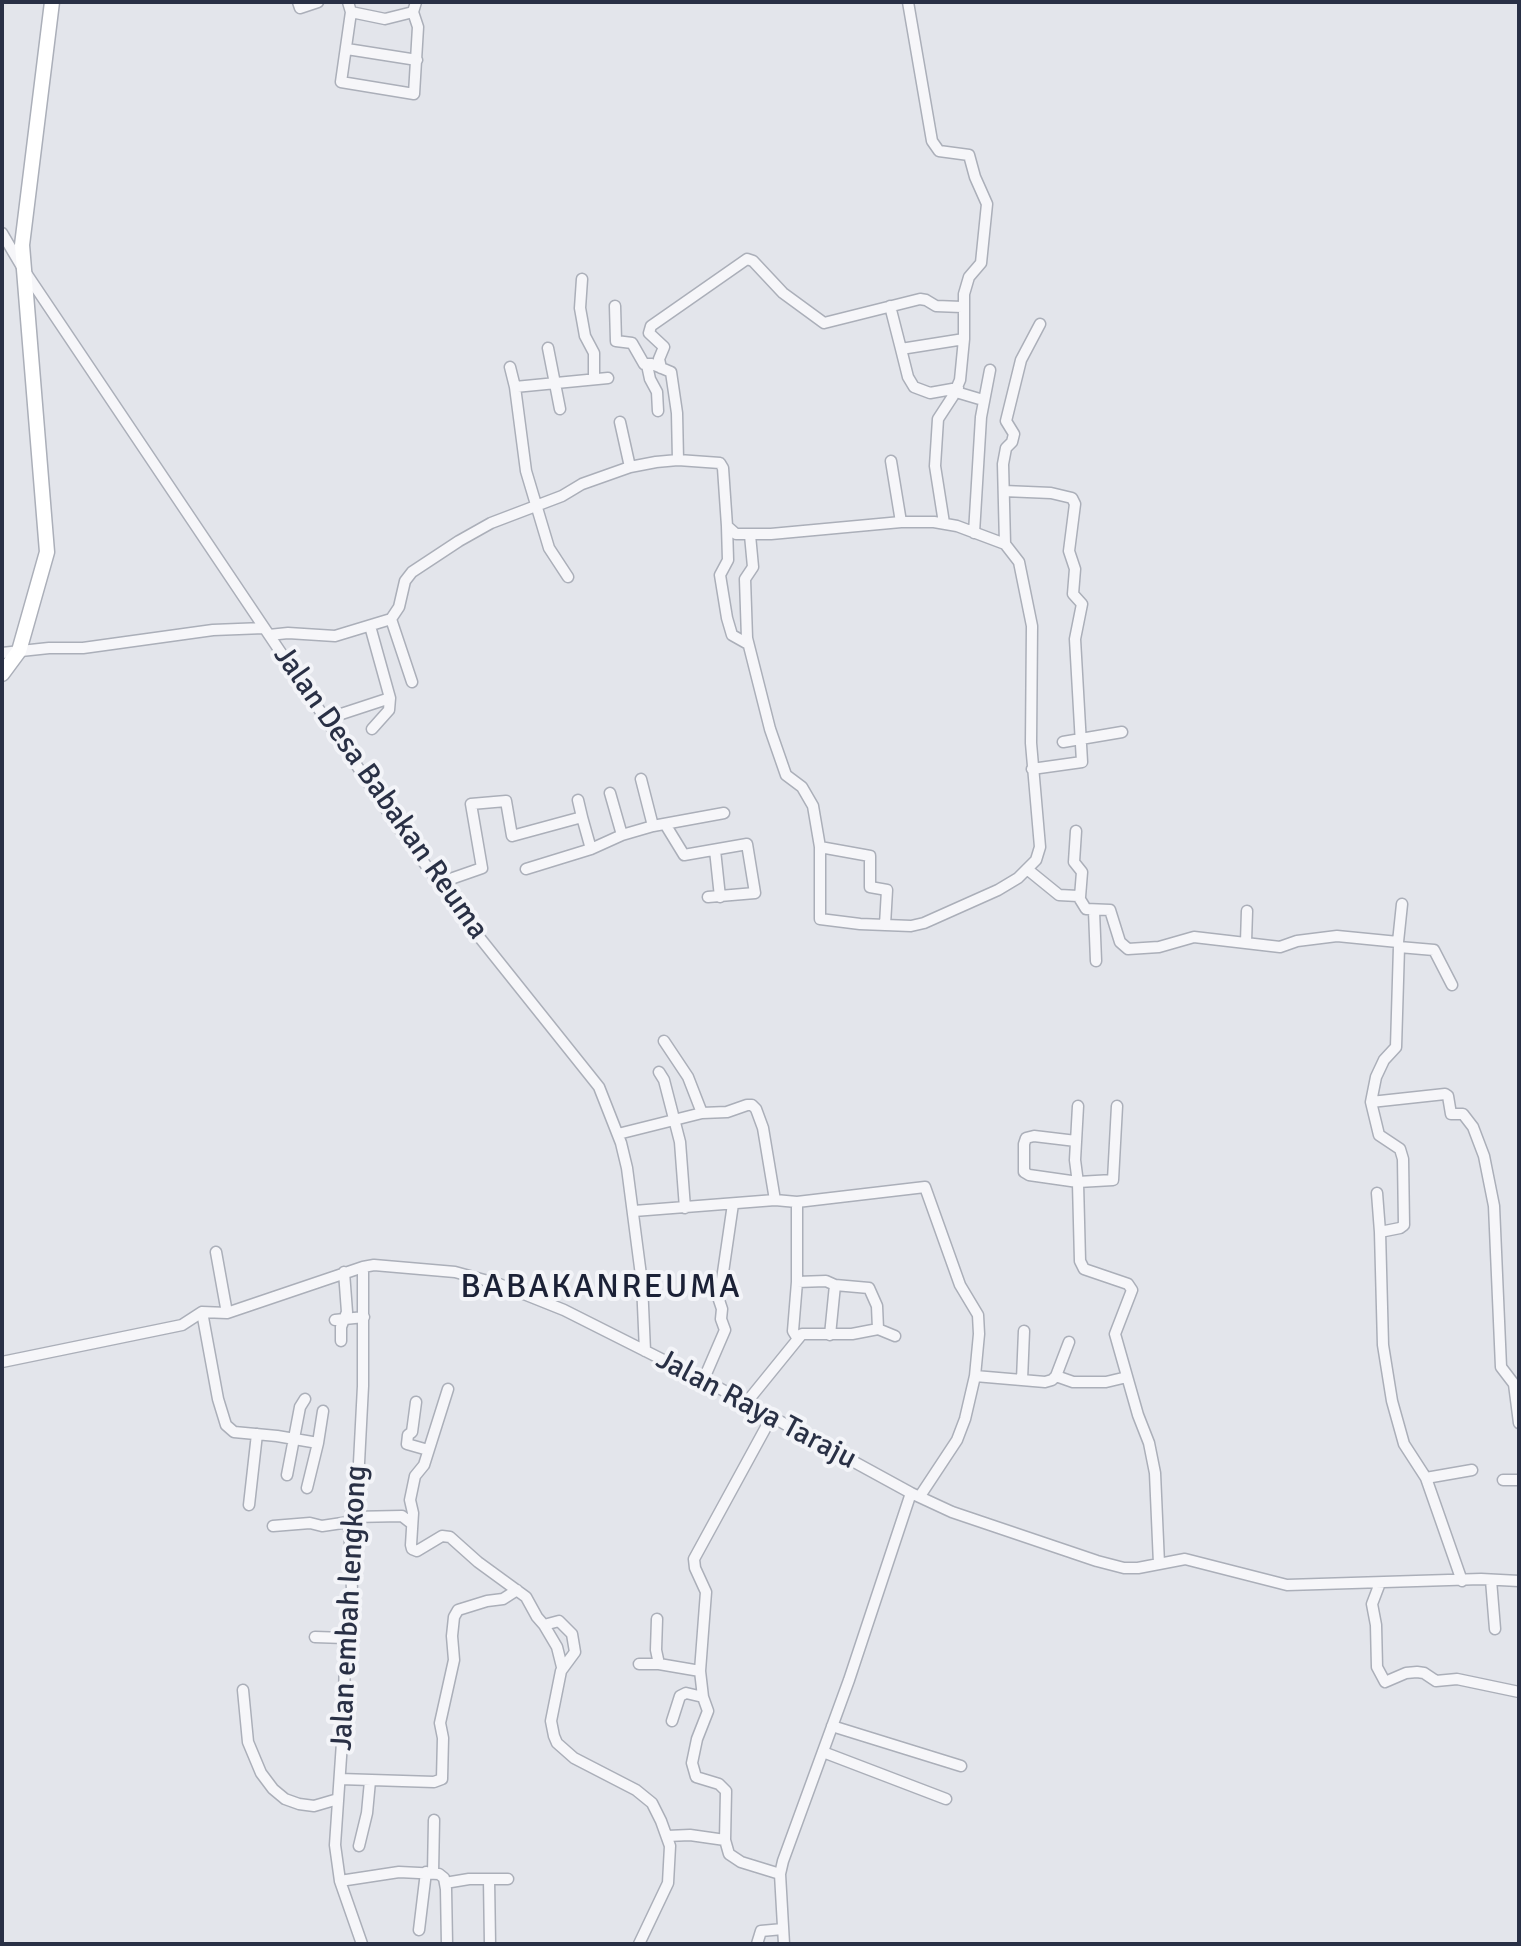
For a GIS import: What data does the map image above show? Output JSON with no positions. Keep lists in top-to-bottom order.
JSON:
{
  "streets": {
    "street": ["Jalan Desa Babakan Reuma", "Jalan Raya Taraju", "Jalan embah lengkong"]
  },
  "crossings": [
    ["Jalan Desa Babakan Reuma", "Jalan Raya Taraju"],
    ["Jalan Raya Taraju", "Jalan embah lengkong"]
  ],
  "districts": ["BABAKANREUMA"]
}
